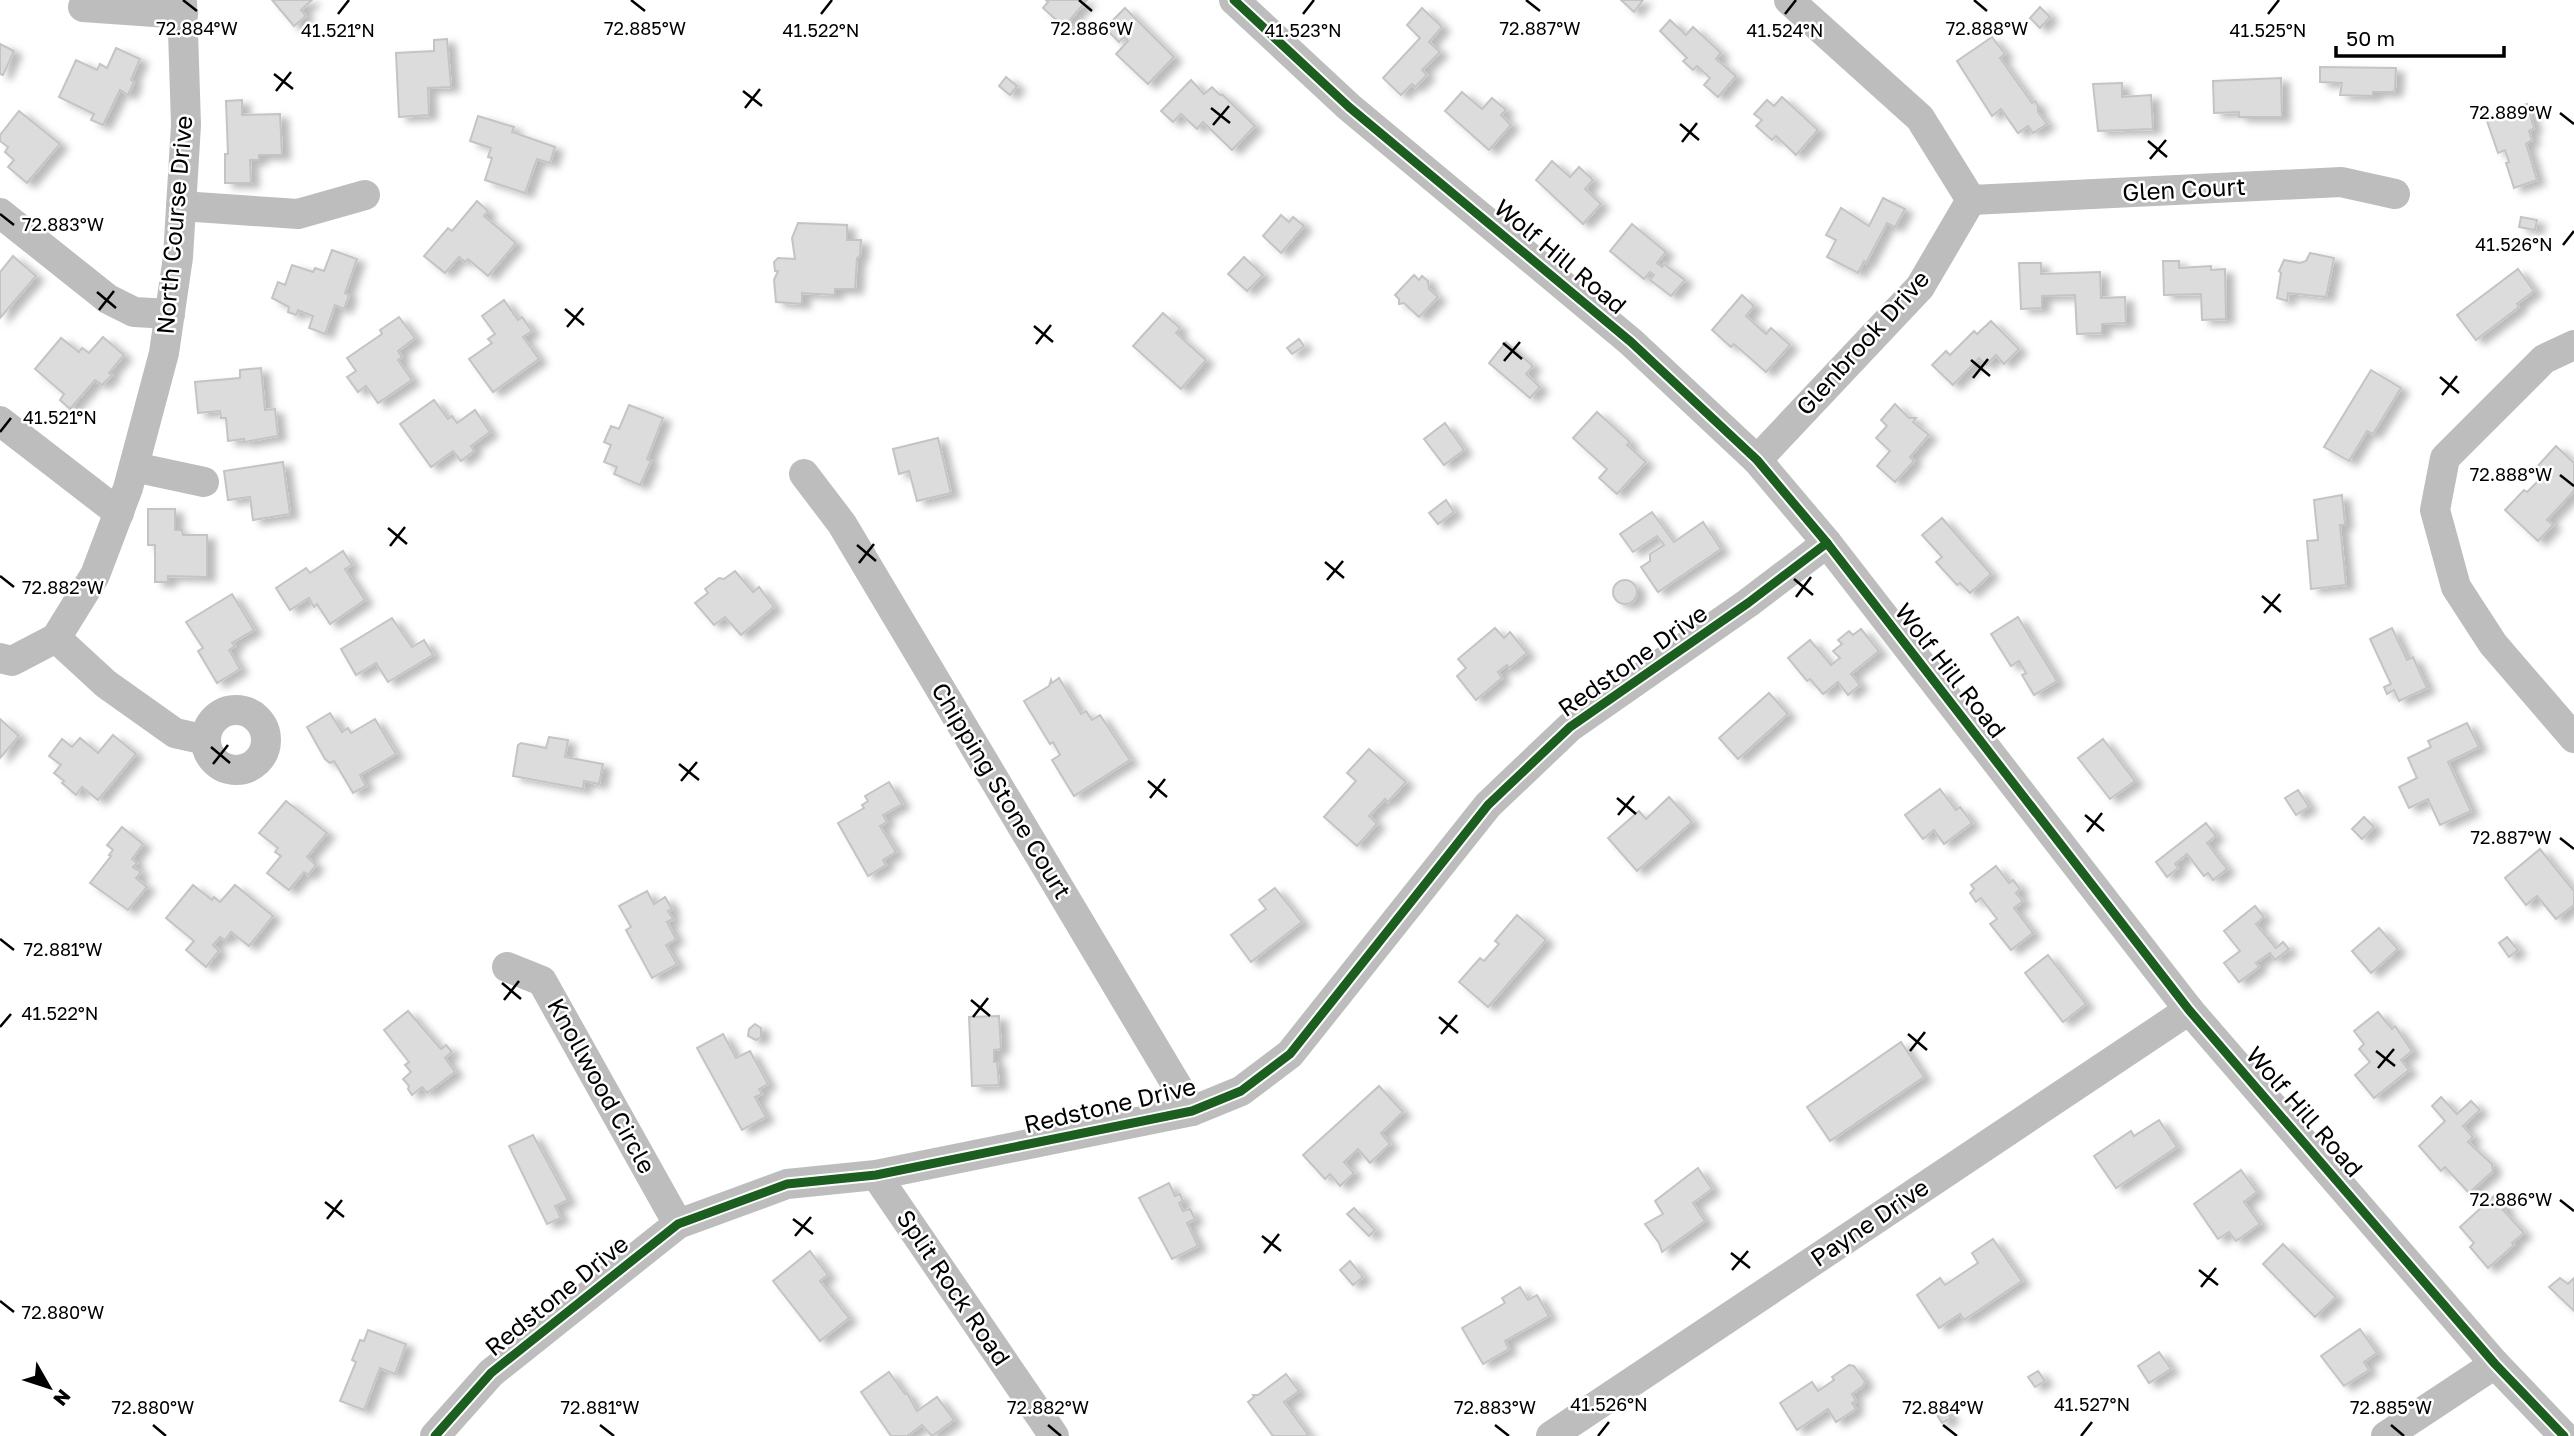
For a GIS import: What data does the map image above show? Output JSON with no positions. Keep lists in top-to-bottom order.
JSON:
{
  "streets": {
    "street": [
      "Glen Court",
      "North Course Drive",
      "Wolf Hill Road",
      "Glenbrook Drive",
      "Redstone Drive",
      "Chipping Stone Court",
      "Knollwood Circle",
      "Payne Drive",
      "Split Rock Road"
    ]
  },
  "crossings": [
    ["Glen Court", "Glenbrook Drive"],
    ["Wolf Hill Road", "Glenbrook Drive"],
    ["Wolf Hill Road", "Redstone Drive"],
    ["Wolf Hill Road", "Payne Drive"],
    ["Redstone Drive", "Chipping Stone Court"],
    ["Redstone Drive", "Knollwood Circle"],
    ["Redstone Drive", "Split Rock Road"]
  ],
  "scale_bar": "50 m",
  "north": "bottom right",
  "coordinates": [
    "72.884°W",
    "72.885°W",
    "72.886°W",
    "72.887°W",
    "72.888°W",
    "41.521°N",
    "41.522°N",
    "41.523°N",
    "41.524°N",
    "41.525°N",
    "72.889°W",
    "72.883°W",
    "41.526°N",
    "72.882°W",
    "72.881°W",
    "72.880°W",
    "41.527°N"
  ]
}
